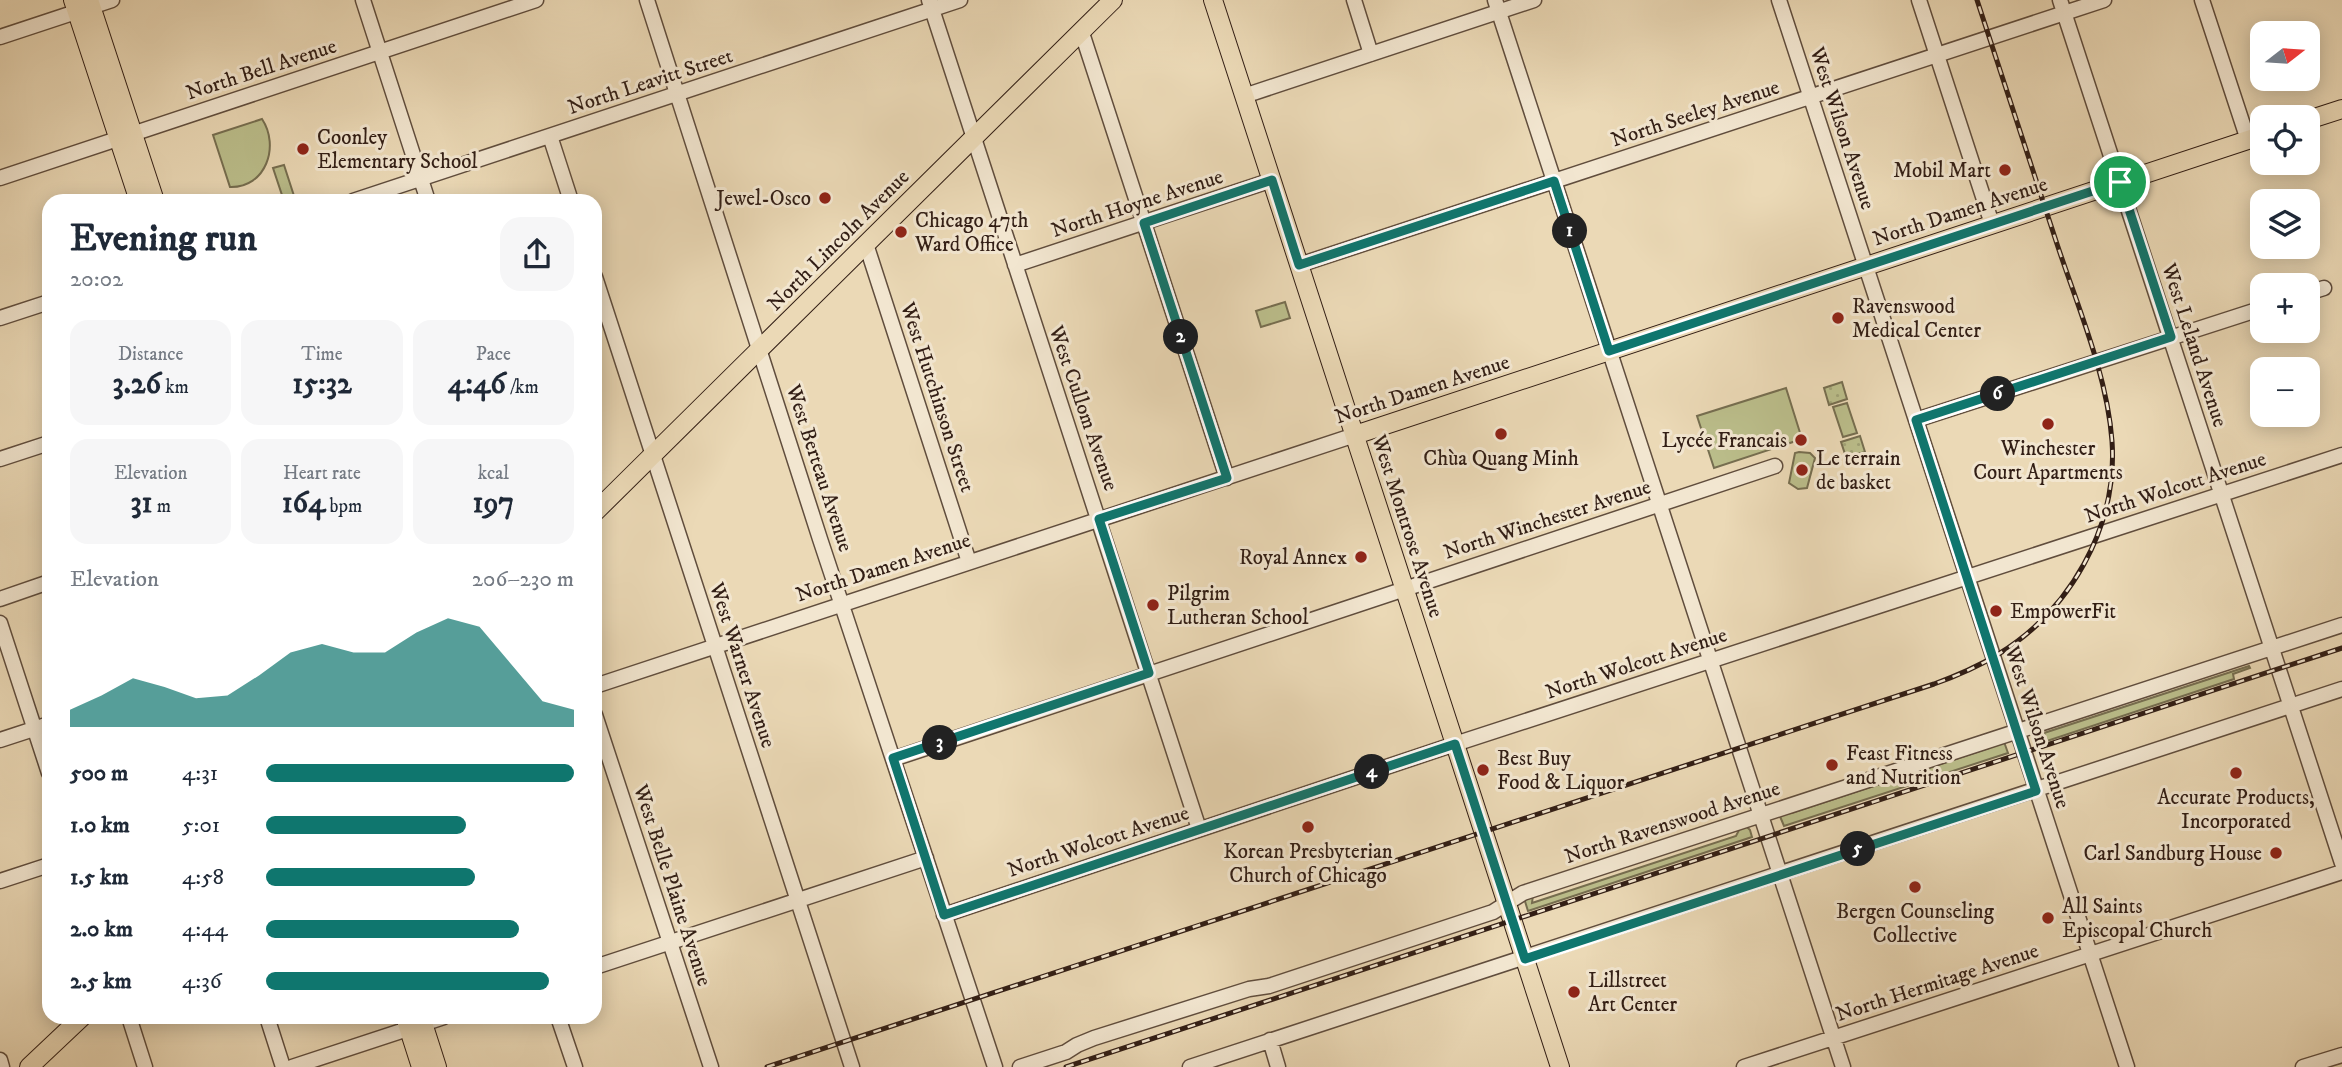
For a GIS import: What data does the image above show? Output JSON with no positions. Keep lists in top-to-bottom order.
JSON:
{
  "streets": {
    "main road": ["North Damen Avenue", "North Lincoln Avenue", "West Montrose Avenue"],
    "street": [
      "North Bell Avenue",
      "North Leavitt Street",
      "North Seeley Avenue",
      "West Wilson Avenue",
      "North Hoyne Avenue",
      "West Leland Avenue",
      "West Hutchinson Street",
      "West Cullom Avenue",
      "West Berteau Avenue",
      "North Wolcott Avenue",
      "North Winchester Avenue",
      "West Warner Avenue",
      "North Ravenswood Avenue",
      "West Belle Plaine Avenue",
      "North Hermitage Avenue"
    ]
  },
  "crossings": [
    ["North Leavitt Street", "West Cullom Avenue"],
    ["North Leavitt Street", "West Berteau Avenue"],
    ["North Seeley Avenue", "West Wilson Avenue"],
    ["North Seeley Avenue", "West Leland Avenue"],
    ["North Seeley Avenue", "West Montrose Avenue"],
    ["West Wilson Avenue", "North Damen Avenue"],
    ["West Wilson Avenue", "North Wolcott Avenue"],
    ["West Wilson Avenue", "North Ravenswood Avenue"],
    ["West Wilson Avenue", "North Hermitage Avenue"],
    ["North Hoyne Avenue", "West Cullom Avenue"],
    ["North Hoyne Avenue", "West Montrose Avenue"],
    ["North Damen Avenue", "West Leland Avenue"],
    ["North Damen Avenue", "West Hutchinson Street"],
    ["North Damen Avenue", "West Cullom Avenue"],
    ["North Damen Avenue", "West Berteau Avenue"],
    ["North Damen Avenue", "West Montrose Avenue"],
    ["North Damen Avenue", "West Warner Avenue"],
    ["North Lincoln Avenue", "West Hutchinson Street"],
    ["North Lincoln Avenue", "West Cullom Avenue"],
    ["North Lincoln Avenue", "West Berteau Avenue"],
    ["North Lincoln Avenue", "West Warner Avenue"],
    ["West Leland Avenue", "North Wolcott Avenue"],
    ["West Leland Avenue", "North Ravenswood Avenue"],
    ["West Cullom Avenue", "North Wolcott Avenue"],
    ["West Cullom Avenue", "North Winchester Avenue"],
    ["West Berteau Avenue", "North Wolcott Avenue"],
    ["West Berteau Avenue", "North Winchester Avenue"],
    ["North Wolcott Avenue", "West Montrose Avenue"],
    ["North Winchester Avenue", "West Montrose Avenue"],
    ["West Montrose Avenue", "North Ravenswood Avenue"]
  ],
  "places": [
    "Coonley Elementary School",
    "Mobil Mart",
    "Jewel-Osco",
    "Chicago 47th Ward Office",
    "Ravenswood Medical Center",
    "Winchester Court Apartments",
    "Chùa Quang Minh",
    "Lycée Francais",
    "Le terrain de basket",
    "Royal Annex",
    "Pilgrim Lutheran School",
    "EmpowerFit",
    "Feast Fitness and Nutrition",
    "Best Buy Food & Liquor",
    "Accurate Products, Incorporated",
    "Korean Presbyterian Church of Chicago",
    "Carl Sandburg House",
    "Bergen Counseling Collective",
    "All Saints Episcopal Church",
    "Lillstreet Art Center"
  ],
  "north": "right",
  "page": {
    "map_buttons": ["+", "−"],
    "heading": ["Evening run", "20:02"],
    "pins": [
      "1",
      "2",
      "6",
      "3",
      "4",
      "5"
    ],
    "stats": [
      ["Distance", "3.26 km"],
      ["Time", "15:32"],
      ["Pace", "4:46 /km"],
      ["Elevation", "31 m"],
      ["Heart rate", "164 bpm"],
      ["kcal", "197"]
    ],
    "chart": ["Elevation", "206–230 m"],
    "list": [
      {
        "name": "500 m",
        "note": "4:31"
      },
      {
        "name": "1.0 km",
        "note": "5:01"
      },
      {
        "name": "1.5 km",
        "note": "4:58"
      },
      {
        "name": "2.0 km",
        "note": "4:44"
      },
      {
        "name": "2.5 km",
        "note": "4:36"
      }
    ]
  }
}
